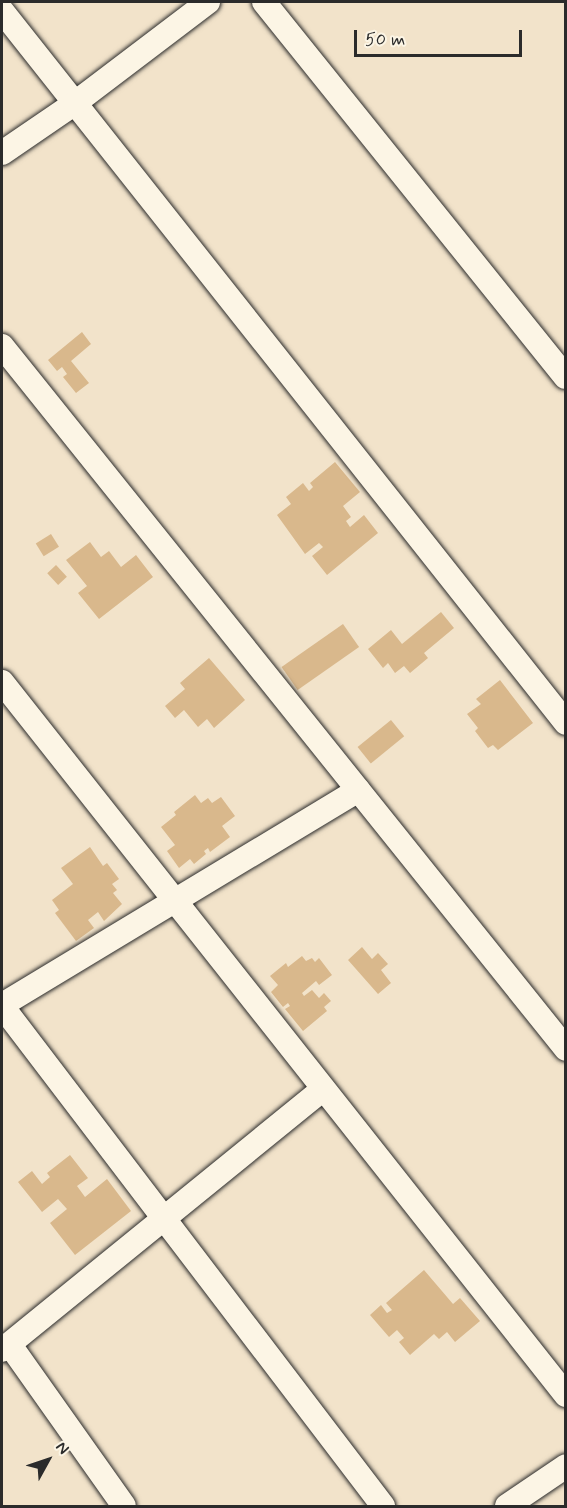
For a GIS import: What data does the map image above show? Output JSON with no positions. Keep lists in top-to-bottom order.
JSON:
{
  "scale_bar": "50 m",
  "north": "top right"
}
